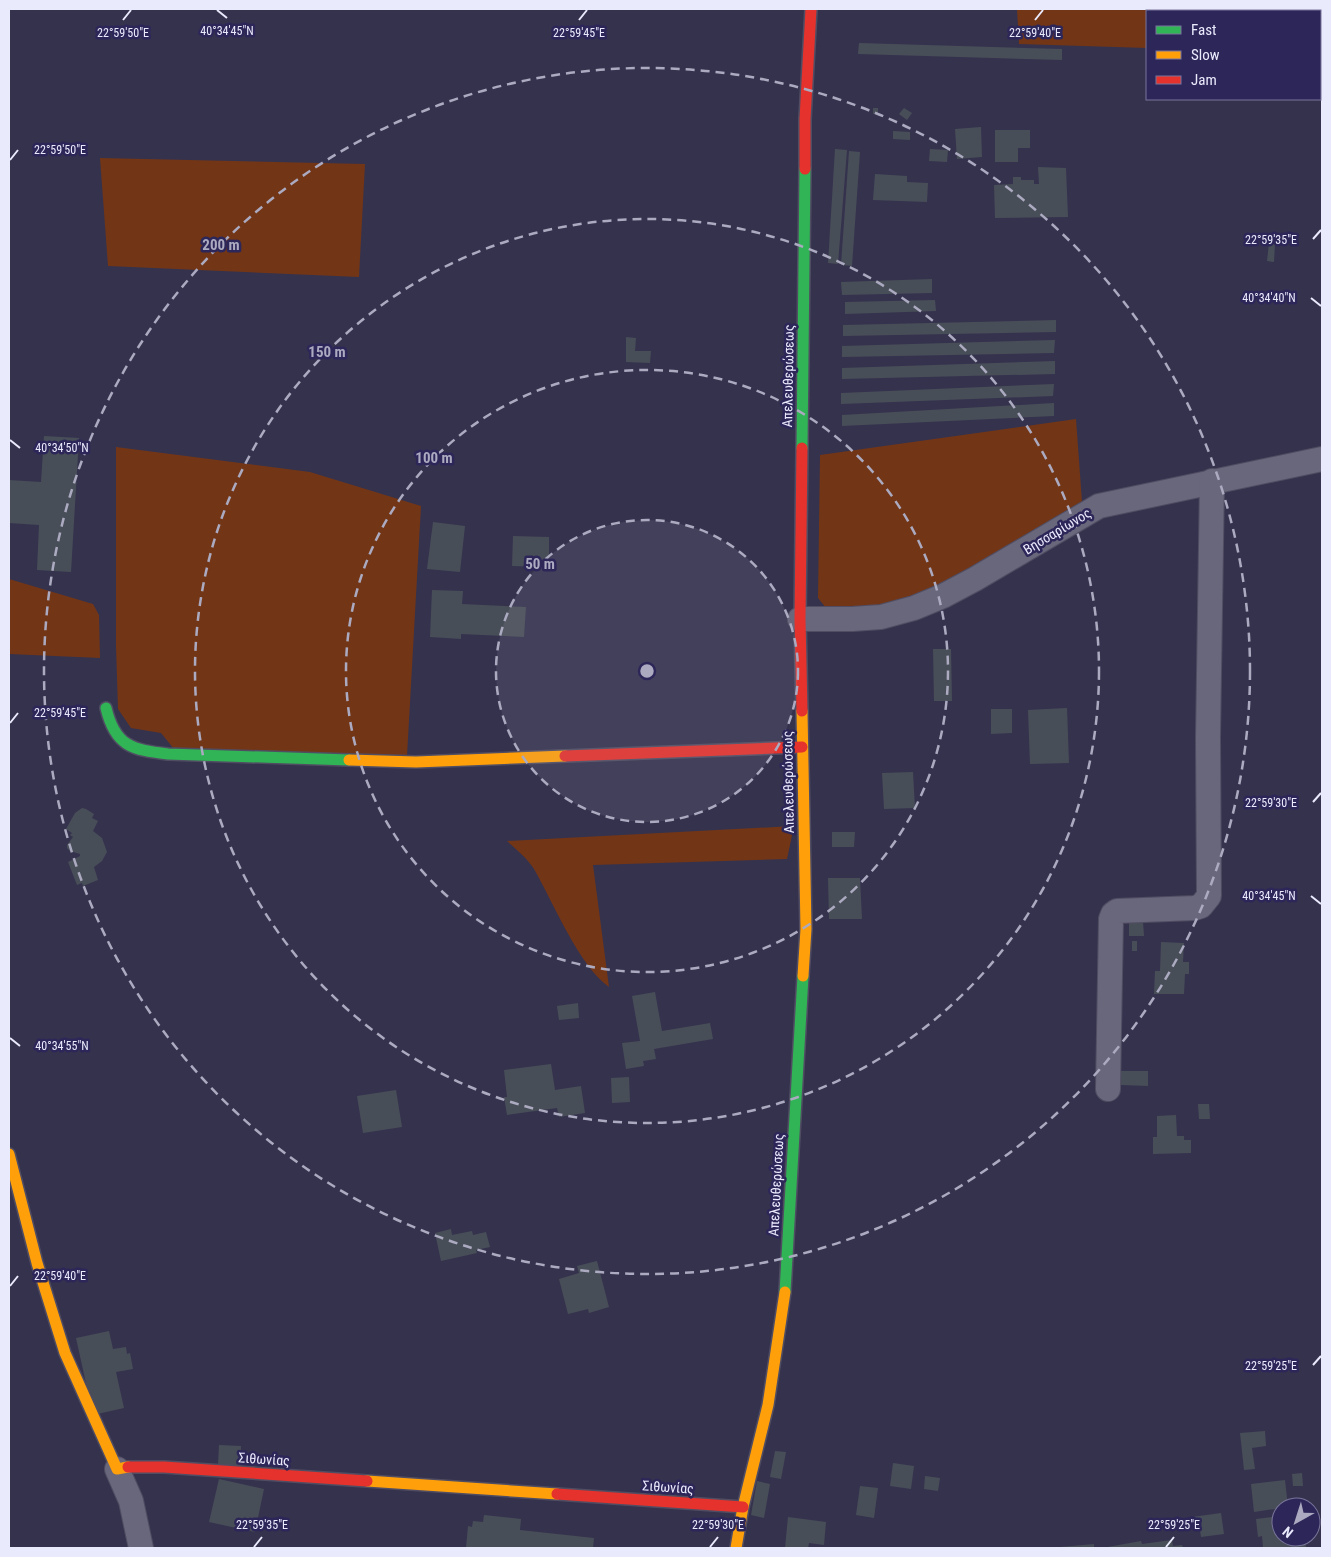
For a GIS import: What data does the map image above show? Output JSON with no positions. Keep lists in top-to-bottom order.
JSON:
{
  "streets": {
    "street": ["Απελευθερώσεως", "Βησσαρίωνος", "Σιθωνίας"]
  },
  "crossings": [
    ["Απελευθερώσεως", "Βησσαρίωνος"],
    ["Απελευθερώσεως", "Σιθωνίας"]
  ],
  "legend": ["Fast", "Slow", "Jam"],
  "north": "bottom left",
  "coordinates": [
    "40°34'45\"N",
    "22°59'50\"E",
    "22°59'45\"E",
    "22°59'40\"E",
    "22°59'35\"E",
    "40°34'40\"N",
    "40°34'50\"N",
    "22°59'30\"E",
    "40°34'55\"N",
    "22°59'25\"E"
  ],
  "rings": [
    "200 m",
    "150 m",
    "100 m",
    "50 m"
  ]
}
